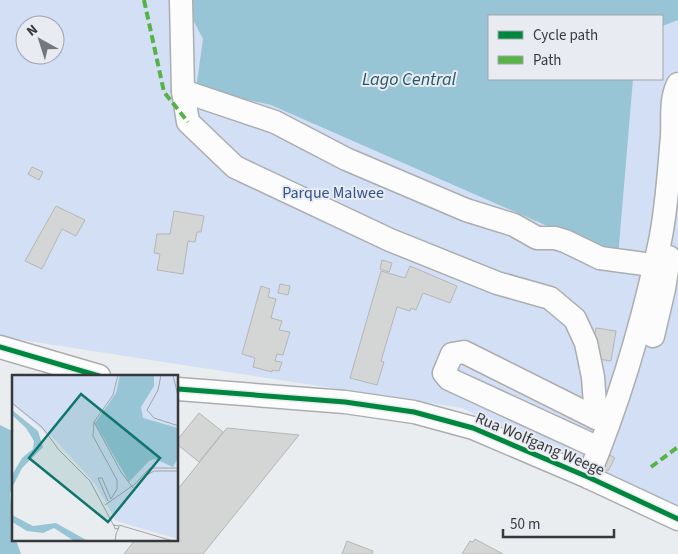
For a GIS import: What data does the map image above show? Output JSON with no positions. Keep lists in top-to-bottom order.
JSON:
{
  "streets": {
    "street": ["Rua Wolfgang Weege"]
  },
  "water": ["Lago Central"],
  "parks": ["Parque Malwee"],
  "legend": ["Cycle path", "Path"],
  "scale_bar": "50 m",
  "north": "top left"
}
